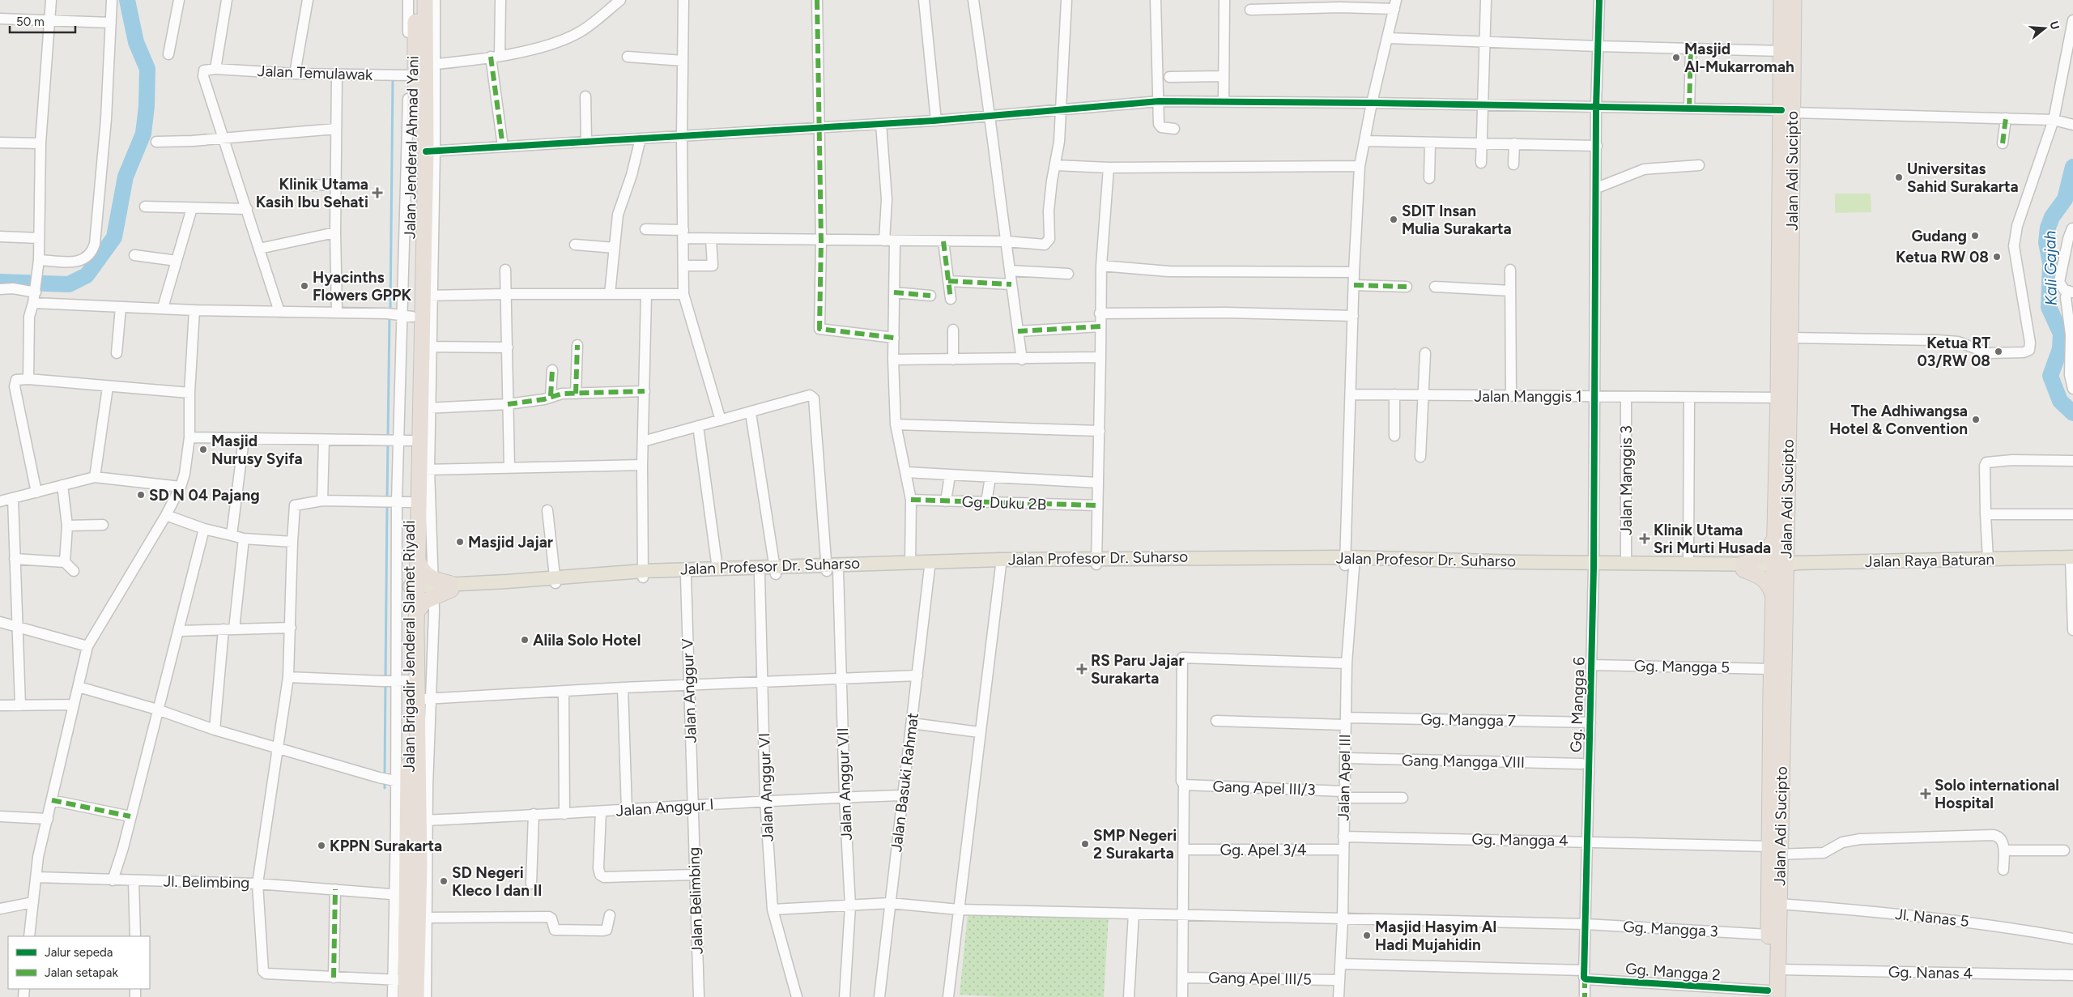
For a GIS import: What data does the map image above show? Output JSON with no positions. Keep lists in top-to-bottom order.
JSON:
{
  "streets": {
    "highway": ["Jalan Jenderal Ahmad Yani", "Jalan Adi Sucipto", "Jalan Brigadir Jenderal Slamet Riyadi"],
    "main road": ["Jalan Profesor Dr. Suharso", "Jalan Raya Baturan"],
    "street": [
      "Jalan Temulawak",
      "Jalan Manggis 1",
      "Jalan Manggis 3",
      "Gg. Duku 2B",
      "Gg. Mangga 5",
      "Jalan Anggur V",
      "Gg. Mangga 6",
      "Gg. Mangga 7",
      "Gang Mangga VIII",
      "Jalan Apel III",
      "Jalan Basuki Rahmat",
      "Jalan Anggur VII",
      "Jalan Anggur VI",
      "Gang Apel III/3",
      "Jalan Anggur I",
      "Gg. Mangga 4",
      "Gg. Apel 3/4",
      "Jl. Belimbing",
      "Jalan Belimbing",
      "Jl. Nanas 5",
      "Gg. Mangga 3",
      "Gg. Mangga 2",
      "Gg. Nanas 4",
      "Gang Apel III/5"
    ]
  },
  "crossings": [
    ["Jalan Temulawak", "Jalan Jenderal Ahmad Yani"],
    ["Jalan Jenderal Ahmad Yani", "Jalan Brigadir Jenderal Slamet Riyadi"],
    ["Jalan Adi Sucipto", "Jalan Manggis 1"],
    ["Jalan Adi Sucipto", "Jalan Profesor Dr. Suharso"],
    ["Jalan Adi Sucipto", "Jalan Raya Baturan"],
    ["Jalan Adi Sucipto", "Gg. Mangga 5"],
    ["Jalan Adi Sucipto", "Gg. Mangga 4"],
    ["Jalan Adi Sucipto", "Jl. Nanas 5"],
    ["Jalan Adi Sucipto", "Gg. Mangga 3"],
    ["Jalan Adi Sucipto", "Gg. Mangga 2"],
    ["Jalan Adi Sucipto", "Gg. Nanas 4"],
    ["Jalan Manggis 1", "Jalan Manggis 3"],
    ["Jalan Manggis 1", "Gg. Mangga 6"],
    ["Jalan Manggis 1", "Jalan Apel III"],
    ["Jalan Manggis 3", "Jalan Profesor Dr. Suharso"],
    ["Jalan Profesor Dr. Suharso", "Jalan Raya Baturan"],
    ["Jalan Profesor Dr. Suharso", "Jalan Anggur V"],
    ["Jalan Profesor Dr. Suharso", "Gg. Mangga 6"],
    ["Jalan Profesor Dr. Suharso", "Jalan Apel III"],
    ["Jalan Profesor Dr. Suharso", "Jalan Basuki Rahmat"],
    ["Jalan Profesor Dr. Suharso", "Jalan Anggur VII"],
    ["Jalan Profesor Dr. Suharso", "Jalan Anggur VI"],
    ["Jalan Brigadir Jenderal Slamet Riyadi", "Jalan Anggur I"],
    ["Jalan Brigadir Jenderal Slamet Riyadi", "Jl. Belimbing"],
    ["Gg. Mangga 5", "Gg. Mangga 6"],
    ["Jalan Anggur V", "Jalan Anggur I"],
    ["Jalan Anggur V", "Jalan Belimbing"],
    ["Gg. Mangga 6", "Gg. Mangga 7"],
    ["Gg. Mangga 6", "Gg. Mangga 4"],
    ["Gg. Mangga 6", "Gg. Mangga 3"],
    ["Gg. Mangga 6", "Gg. Mangga 2"],
    ["Gg. Mangga 7", "Jalan Apel III"],
    ["Gang Mangga VIII", "Jalan Apel III"],
    ["Jalan Apel III", "Gang Apel III/3"],
    ["Jalan Apel III", "Gg. Mangga 4"],
    ["Jalan Apel III", "Gg. Apel 3/4"],
    ["Jalan Apel III", "Gg. Mangga 3"],
    ["Jalan Apel III", "Gg. Mangga 2"],
    ["Jalan Basuki Rahmat", "Jalan Anggur I"],
    ["Jalan Basuki Rahmat", "Gg. Mangga 3"],
    ["Jalan Anggur VII", "Jalan Anggur I"],
    ["Jalan Anggur VII", "Gg. Mangga 3"],
    ["Jalan Anggur VI", "Jalan Anggur I"],
    ["Jalan Anggur VI", "Gg. Mangga 3"],
    ["Jalan Anggur I", "Jalan Belimbing"]
  ],
  "water": ["Kali Gajah"],
  "places": {
    "other": [
      "Masjid Al-Mukarromah",
      "Universitas Sahid Surakarta",
      "SDIT Insan Mulia Surakarta",
      "Gudang",
      "Ketua RW 08",
      "Hyacinths Flowers GPPK",
      "Ketua RT 03/RW 08",
      "The Adhiwangsa Hotel & Convention",
      "Masjid Nurusy Syifa",
      "SD N 04 Pajang",
      "Masjid Jajar",
      "Alila Solo Hotel",
      "SMP Negeri 2 Surakarta",
      "KPPN Surakarta",
      "SD Negeri Kleco I dan II",
      "Masjid Hasyim Al Hadi Mujahidin"
    ],
    "health": [
      "Klinik Utama Kasih Ibu Sehati",
      "Klinik Utama Sri Murti Husada",
      "RS Paru Jajar Surakarta",
      "Solo international Hospital"
    ]
  },
  "legend": ["Jalur sepeda", "Jalan setapak"],
  "scale_bar": "50 m",
  "north": "right"
}
